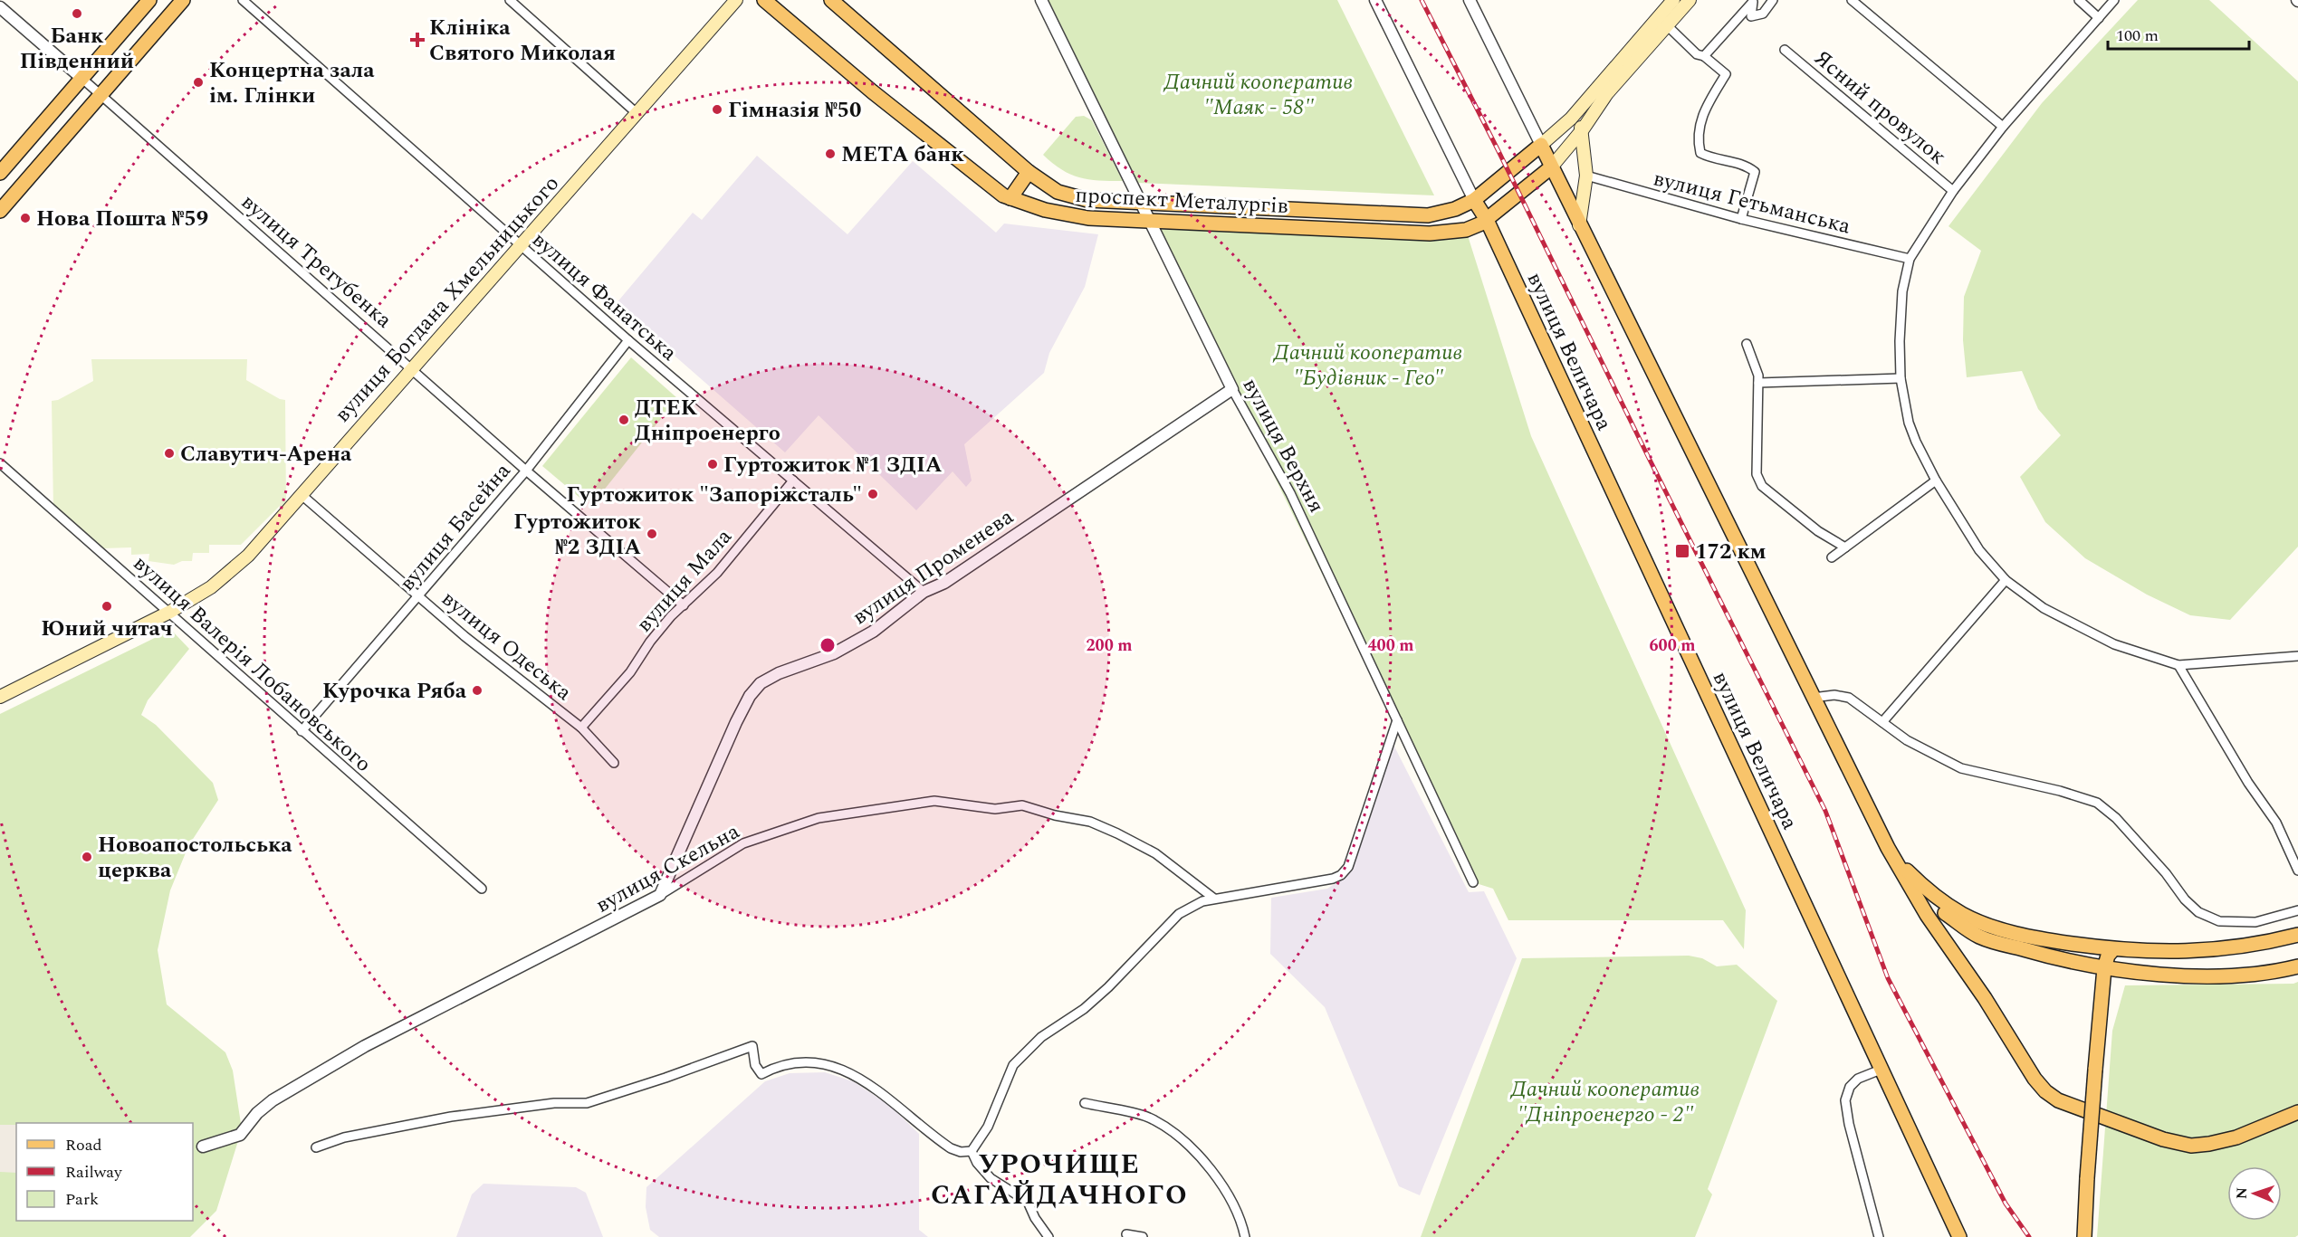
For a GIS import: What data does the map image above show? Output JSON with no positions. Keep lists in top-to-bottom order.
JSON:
{
  "streets": {
    "main road": ["проспект Металургів", "вулиця Богдана Хмельницького", "вулиця Величара"],
    "street": [
      "Ясний провулок",
      "вулиця Гетьманська",
      "вулиця Трегубенка",
      "вулиця Фанатська",
      "вулиця Верхня",
      "вулиця Басейна",
      "вулиця Променева",
      "вулиця Мала",
      "вулиця Одеська",
      "вулиця Валерія Лобановського",
      "вулиця Скельна"
    ]
  },
  "crossings": [
    ["проспект Металургів", "вулиця Величара"],
    ["проспект Металургів", "вулиця Верхня"],
    ["вулиця Трегубенка", "вулиця Богдана Хмельницького"],
    ["вулиця Трегубенка", "вулиця Басейна"],
    ["вулиця Трегубенка", "вулиця Мала"],
    ["вулиця Фанатська", "вулиця Богдана Хмельницького"],
    ["вулиця Фанатська", "вулиця Басейна"],
    ["вулиця Фанатська", "вулиця Променева"],
    ["вулиця Фанатська", "вулиця Мала"],
    ["вулиця Богдана Хмельницького", "вулиця Одеська"],
    ["вулиця Богдана Хмельницького", "вулиця Валерія Лобановського"],
    ["вулиця Верхня", "вулиця Променева"],
    ["вулиця Басейна", "вулиця Одеська"],
    ["вулиця Басейна", "вулиця Валерія Лобановського"],
    ["вулиця Променева", "вулиця Скельна"],
    ["вулиця Мала", "вулиця Одеська"]
  ],
  "districts": ["УРОЧИЩЕ САГАЙДАЧНОГО"],
  "parks": ["Дачний кооператив \"Маяк - 58\"", "Дачний кооператив \"Будівник - Гео\"", "Дачний кооператив \"Дніпроенерго - 2\""],
  "places": {
    "other": [
      "Банк Південний",
      "Концертна зала ім. Глінки",
      "Гімназія №50",
      "МЕТА банк",
      "Нова Пошта №59",
      "ДТЕК Дніпроенерго",
      "Славутич-Арена",
      "Гуртожиток №1 ЗДІА",
      "Гуртожиток \"Запоріжсталь\"",
      "Гуртожиток №2 ЗДІА",
      "Юний читач",
      "Курочка Ряба",
      "Новоапостольська церква"
    ],
    "health": ["Клініка Святого Миколая"],
    "transit": ["172 км"]
  },
  "legend": ["Road", "Railway", "Park"],
  "scale_bar": "100 m",
  "north": "left",
  "rings": ["200 m", "400 m", "600 m"]
}
